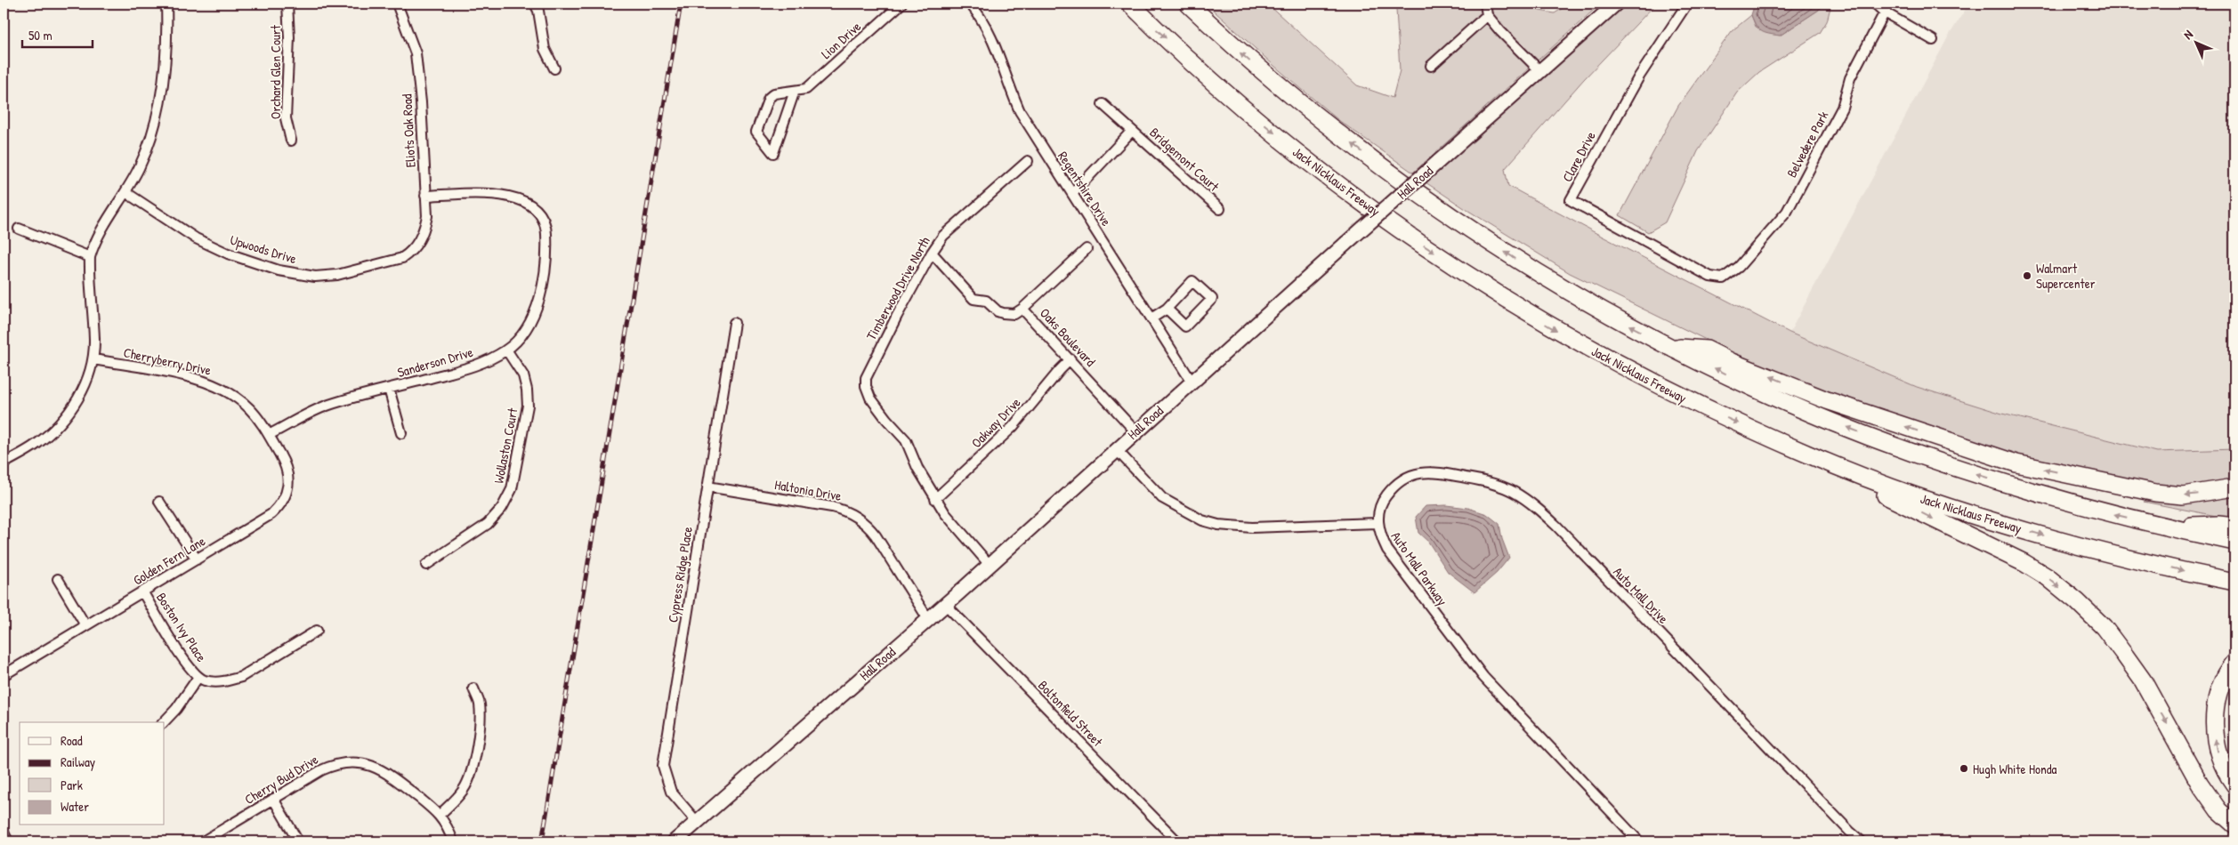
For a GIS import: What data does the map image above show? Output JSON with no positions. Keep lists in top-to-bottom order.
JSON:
{
  "streets": {
    "highway": ["Jack Nicklaus Freeway"],
    "main road": ["Hall Road"],
    "street": [
      "Lion Drive",
      "Orchard Glen Court",
      "Eliots Oak Road",
      "Belvedere Park",
      "Clare Drive",
      "Bridgemont Court",
      "Regentshire Drive",
      "Upwoods Drive",
      "Timberwood Drive North",
      "Oaks Boulevard",
      "Cherryberry Drive",
      "Sanderson Drive",
      "Oakway Drive",
      "Wollaston Court",
      "Haltonia Drive",
      "Golden Fern Lane",
      "Auto Mall Parkway",
      "Cypress Ridge Place",
      "Auto Mall Drive",
      "Boston Ivy Place",
      "Boltonfield Street",
      "Cherry Bud Drive"
    ]
  },
  "crossings": [
    ["Eliots Oak Road", "Upwoods Drive"],
    ["Eliots Oak Road", "Sanderson Drive"],
    ["Belvedere Park", "Clare Drive"],
    ["Bridgemont Court", "Regentshire Drive"],
    ["Hall Road", "Regentshire Drive"],
    ["Hall Road", "Oaks Boulevard"],
    ["Hall Road", "Haltonia Drive"],
    ["Hall Road", "Auto Mall Parkway"],
    ["Hall Road", "Cypress Ridge Place"],
    ["Hall Road", "Boltonfield Street"],
    ["Timberwood Drive North", "Oaks Boulevard"],
    ["Timberwood Drive North", "Oakway Drive"],
    ["Oaks Boulevard", "Oakway Drive"],
    ["Cherryberry Drive", "Sanderson Drive"],
    ["Cherryberry Drive", "Golden Fern Lane"],
    ["Sanderson Drive", "Wollaston Court"],
    ["Sanderson Drive", "Golden Fern Lane"],
    ["Haltonia Drive", "Cypress Ridge Place"],
    ["Golden Fern Lane", "Boston Ivy Place"],
    ["Auto Mall Parkway", "Auto Mall Drive"]
  ],
  "places": ["Walmart Supercenter", "Hugh White Honda"],
  "legend": [
    "Road",
    "Railway",
    "Park",
    "Water"
  ],
  "scale_bar": "50 m",
  "north": "top left"
}
